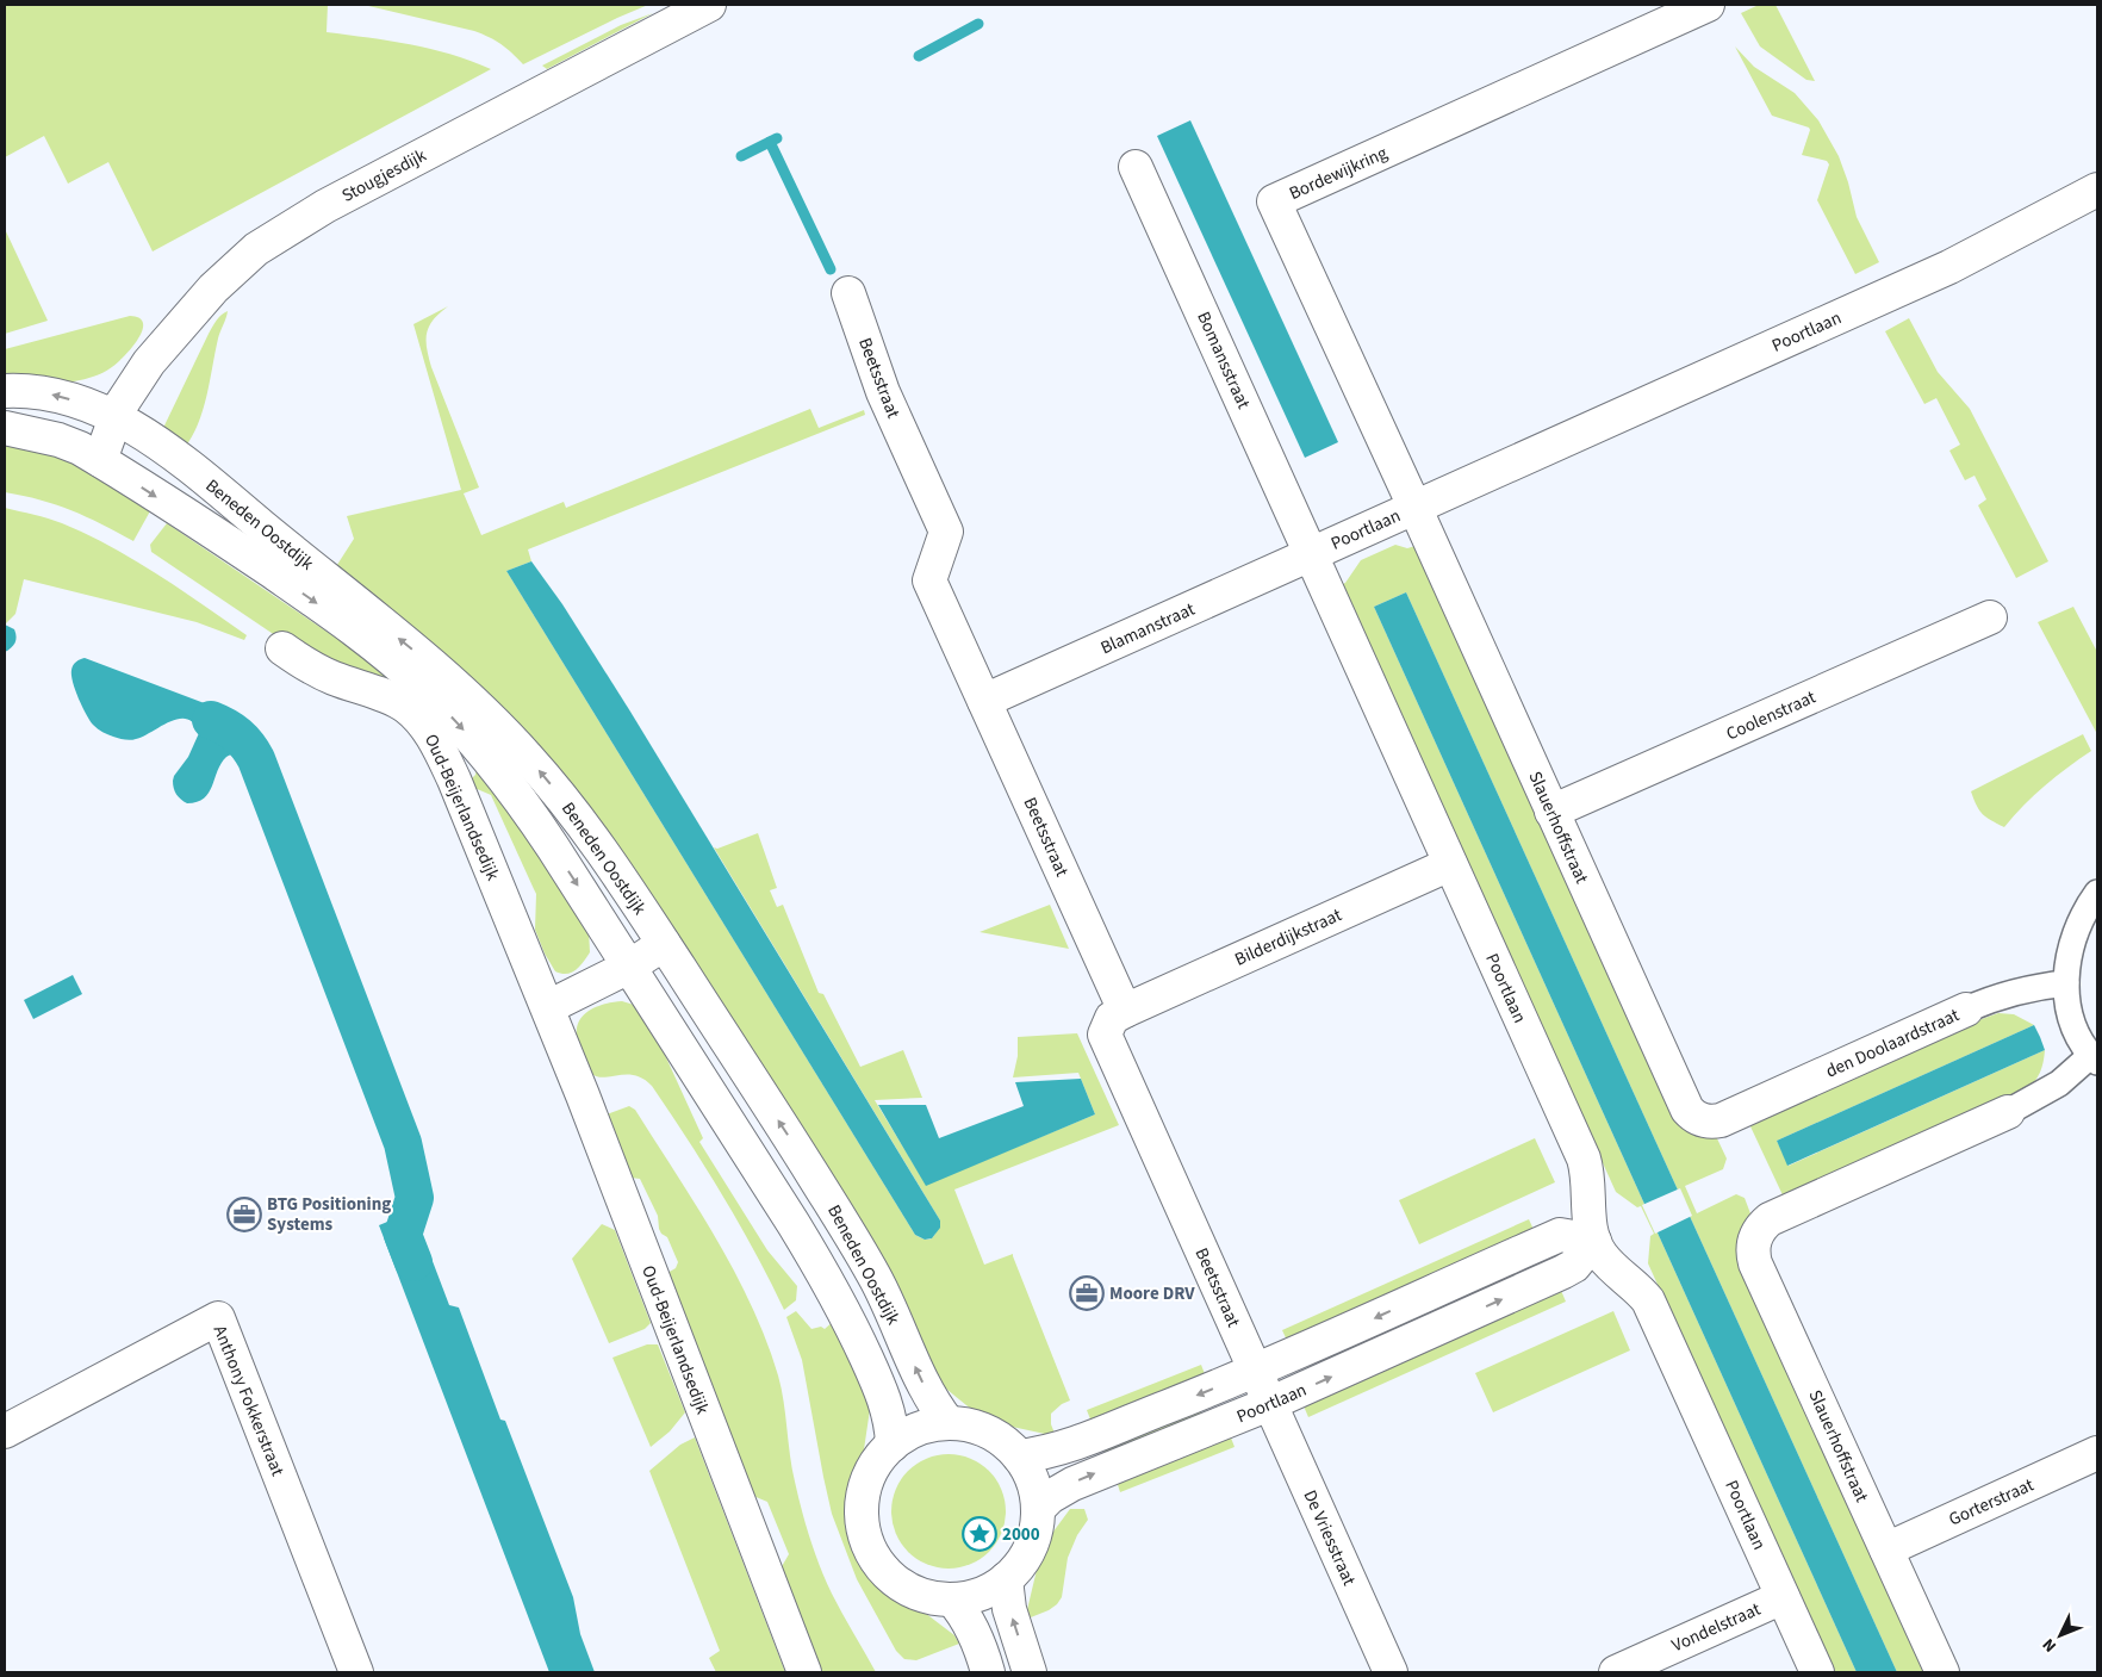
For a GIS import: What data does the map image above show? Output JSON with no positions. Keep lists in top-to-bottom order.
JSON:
{
  "streets": {
    "street": [
      "Bordewijkring",
      "Stougjesdijk",
      "Poortlaan",
      "Bomansstraat",
      "Beetsstraat",
      "Beneden Oostdijk",
      "Blamanstraat",
      "Coolenstraat",
      "Oud-Beijerlandsedijk",
      "Slauerhoffstraat",
      "Bilderdijkstraat",
      "den Doolaardstraat",
      "Anthony Fokkerstraat",
      "Gorterstraat",
      "De Vriesstraat",
      "Vondelstraat"
    ]
  },
  "crossings": [
    ["Bordewijkring", "Poortlaan"],
    ["Bordewijkring", "Slauerhoffstraat"],
    ["Stougjesdijk", "Beneden Oostdijk"],
    ["Poortlaan", "Bomansstraat"],
    ["Poortlaan", "Beetsstraat"],
    ["Poortlaan", "Beneden Oostdijk"],
    ["Poortlaan", "Blamanstraat"],
    ["Poortlaan", "Slauerhoffstraat"],
    ["Poortlaan", "Bilderdijkstraat"],
    ["Poortlaan", "De Vriesstraat"],
    ["Poortlaan", "Vondelstraat"],
    ["Bomansstraat", "Blamanstraat"],
    ["Beetsstraat", "Blamanstraat"],
    ["Beetsstraat", "Bilderdijkstraat"],
    ["Beetsstraat", "De Vriesstraat"],
    ["Coolenstraat", "Slauerhoffstraat"],
    ["Slauerhoffstraat", "den Doolaardstraat"],
    ["Slauerhoffstraat", "Gorterstraat"]
  ],
  "places": {
    "office": ["BTG Positioning Systems", "Moore DRV"],
    "place": ["2000"]
  },
  "north": "bottom left"
}
